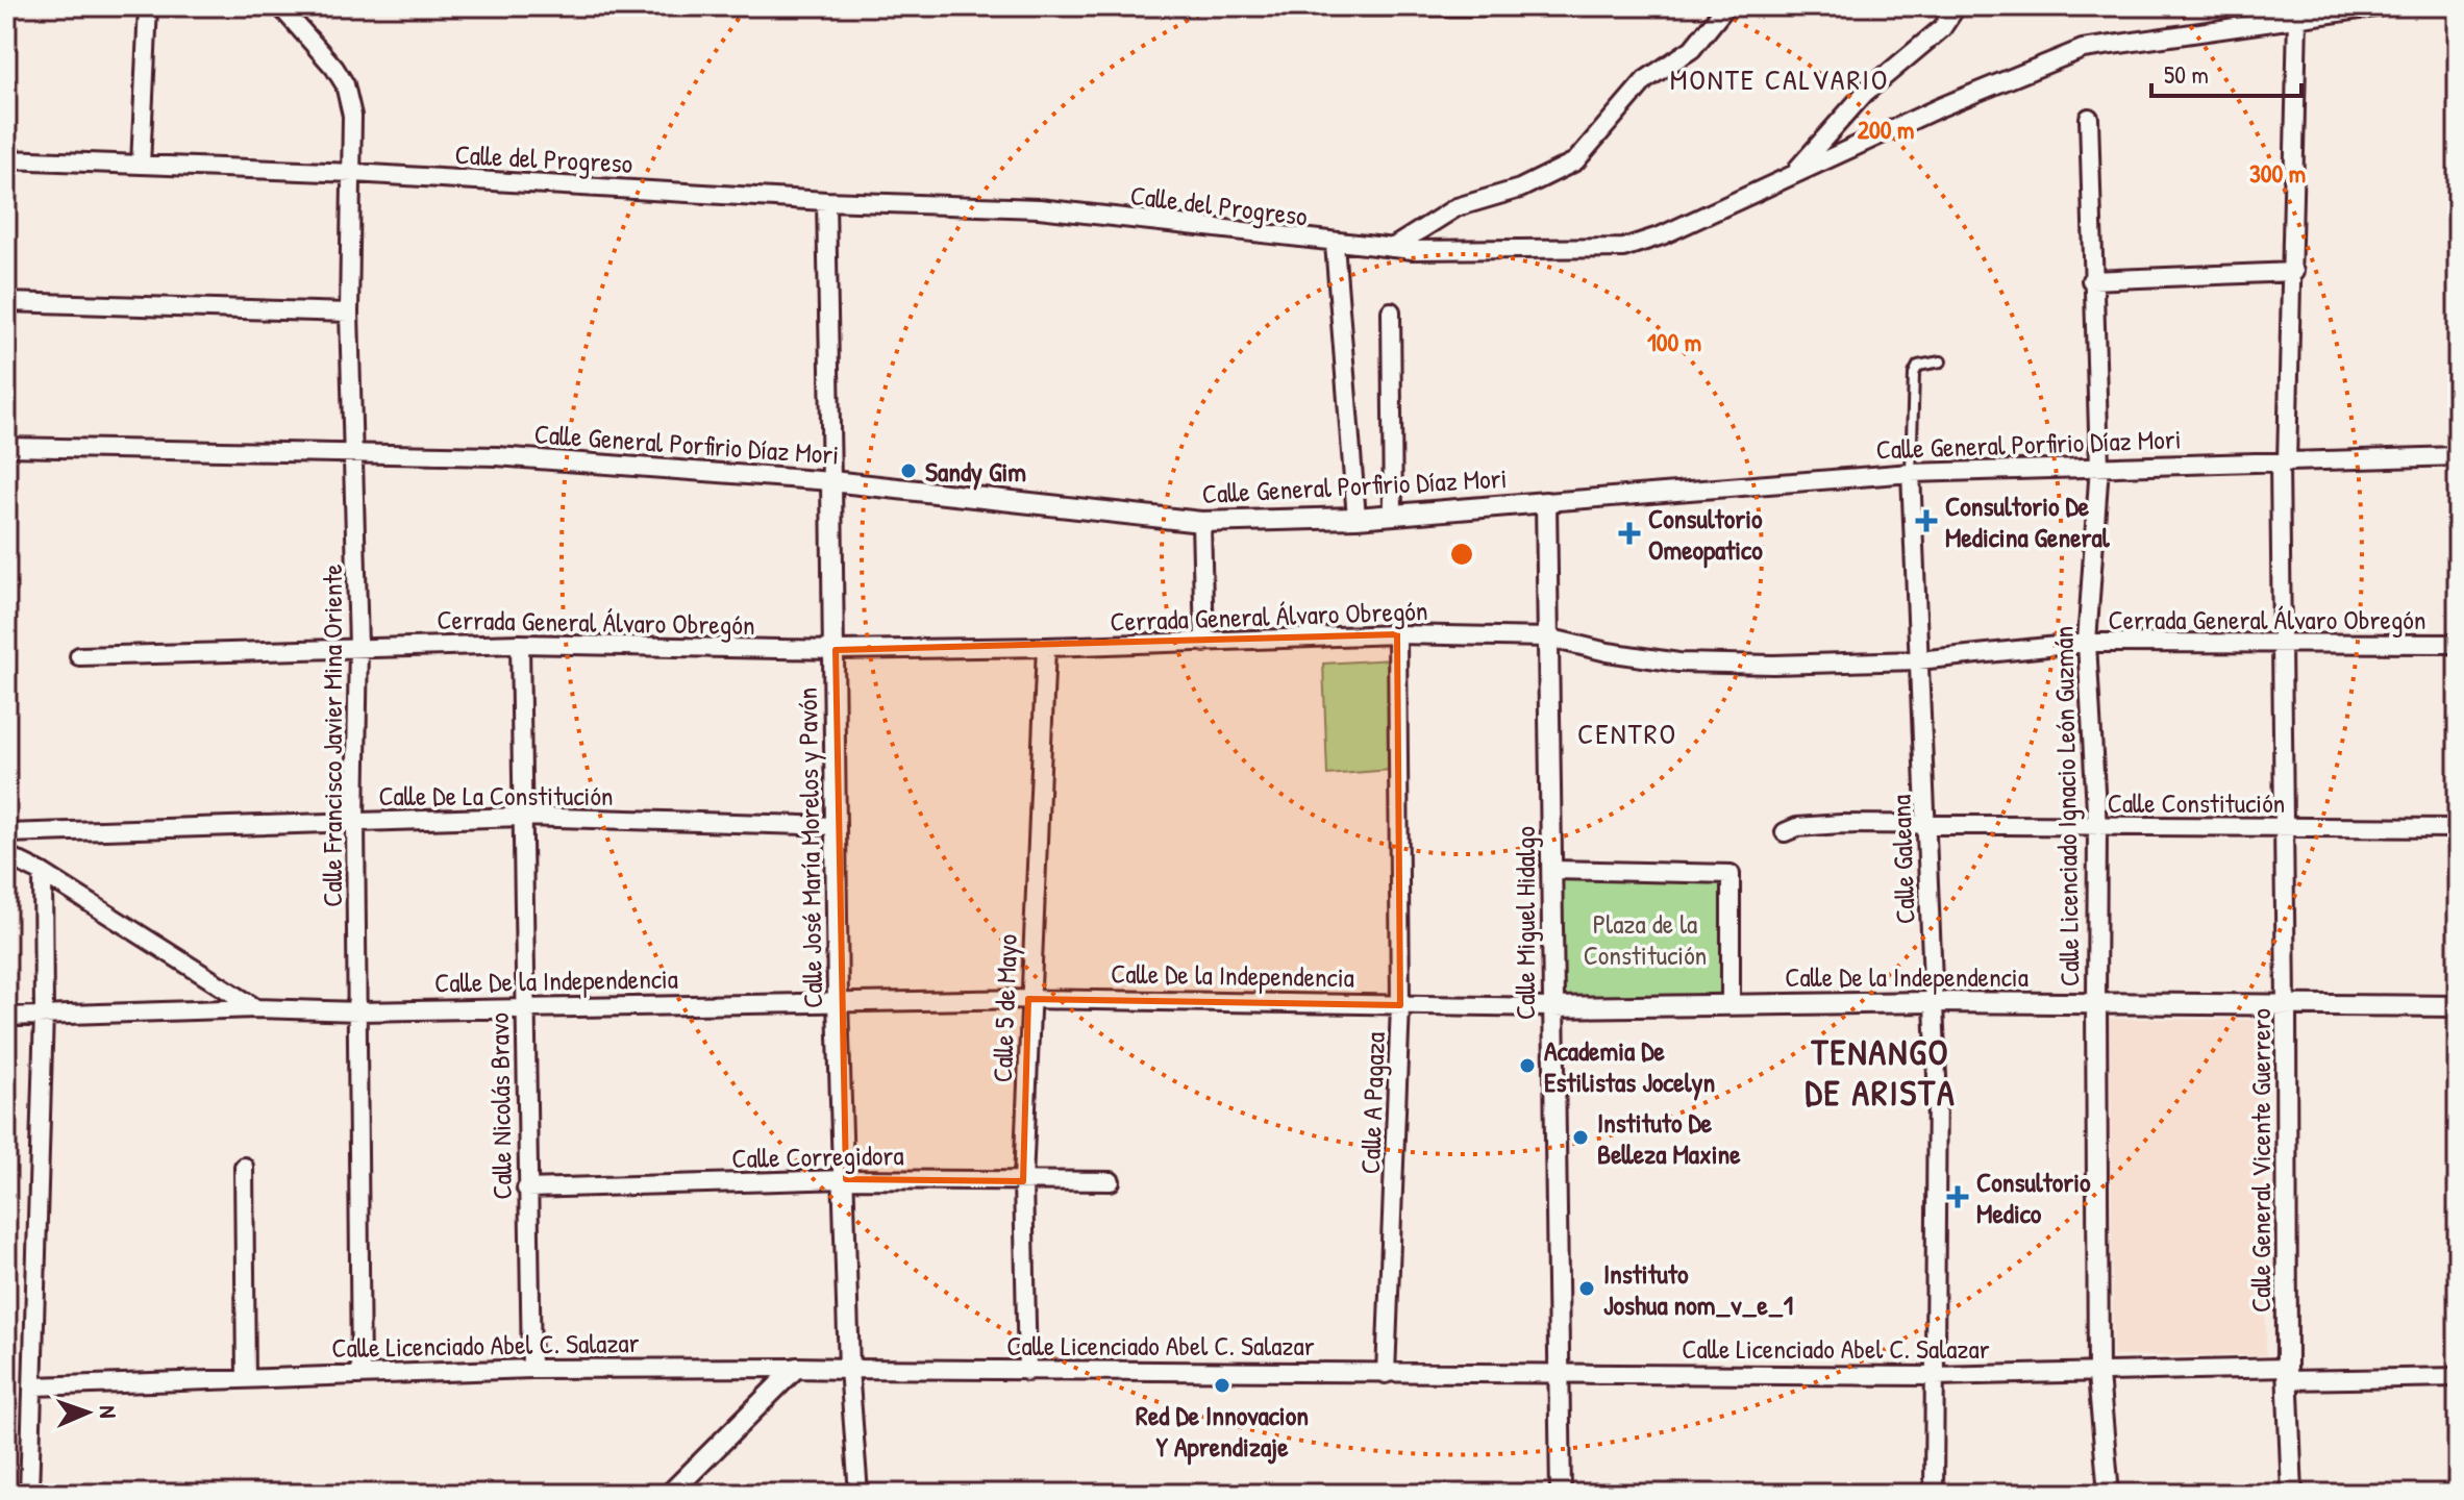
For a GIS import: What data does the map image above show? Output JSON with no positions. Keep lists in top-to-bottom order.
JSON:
{
  "streets": {
    "street": [
      "Calle del Progreso",
      "Calle General Porfirio Díaz Mori",
      "Cerrada General Álvaro Obregón",
      "Calle Francisco Javier Mina Oriente",
      "Calle De La Constitución",
      "Calle Constitución",
      "Calle Licenciado Ignacio León Guzmán",
      "Calle José María Morelos y Pavón",
      "Calle Galeana",
      "Calle Miguel Hidalgo",
      "Calle De la Independencia",
      "Calle 5 de Mayo",
      "Calle A Pagaza",
      "Calle Nicolás Bravo",
      "Calle Corregidora",
      "Calle General Vicente Guerrero",
      "Calle Licenciado Abel C. Salazar"
    ]
  },
  "crossings": [
    ["Calle del Progreso", "Calle Francisco Javier Mina Oriente"],
    ["Calle del Progreso", "Calle José María Morelos y Pavón"],
    ["Calle del Progreso", "Calle General Vicente Guerrero"],
    ["Calle General Porfirio Díaz Mori", "Calle Francisco Javier Mina Oriente"],
    ["Calle General Porfirio Díaz Mori", "Calle Licenciado Ignacio León Guzmán"],
    ["Calle General Porfirio Díaz Mori", "Calle José María Morelos y Pavón"],
    ["Calle General Porfirio Díaz Mori", "Calle Galeana"],
    ["Calle General Porfirio Díaz Mori", "Calle Miguel Hidalgo"],
    ["Calle General Porfirio Díaz Mori", "Calle General Vicente Guerrero"],
    ["Cerrada General Álvaro Obregón", "Calle Francisco Javier Mina Oriente"],
    ["Cerrada General Álvaro Obregón", "Calle Licenciado Ignacio León Guzmán"],
    ["Cerrada General Álvaro Obregón", "Calle José María Morelos y Pavón"],
    ["Cerrada General Álvaro Obregón", "Calle Galeana"],
    ["Cerrada General Álvaro Obregón", "Calle Miguel Hidalgo"],
    ["Cerrada General Álvaro Obregón", "Calle 5 de Mayo"],
    ["Cerrada General Álvaro Obregón", "Calle A Pagaza"],
    ["Cerrada General Álvaro Obregón", "Calle Nicolás Bravo"],
    ["Cerrada General Álvaro Obregón", "Calle General Vicente Guerrero"],
    ["Calle Francisco Javier Mina Oriente", "Calle De La Constitución"],
    ["Calle Francisco Javier Mina Oriente", "Calle De la Independencia"],
    ["Calle Francisco Javier Mina Oriente", "Calle Licenciado Abel C. Salazar"],
    ["Calle De La Constitución", "Calle José María Morelos y Pavón"],
    ["Calle De La Constitución", "Calle Nicolás Bravo"],
    ["Calle Constitución", "Calle Licenciado Ignacio León Guzmán"],
    ["Calle Constitución", "Calle Galeana"],
    ["Calle Constitución", "Calle General Vicente Guerrero"],
    ["Calle Licenciado Ignacio León Guzmán", "Calle De la Independencia"],
    ["Calle Licenciado Ignacio León Guzmán", "Calle Licenciado Abel C. Salazar"],
    ["Calle José María Morelos y Pavón", "Calle De la Independencia"],
    ["Calle José María Morelos y Pavón", "Calle Corregidora"],
    ["Calle José María Morelos y Pavón", "Calle Licenciado Abel C. Salazar"],
    ["Calle Galeana", "Calle De la Independencia"],
    ["Calle Galeana", "Calle Licenciado Abel C. Salazar"],
    ["Calle Miguel Hidalgo", "Calle De la Independencia"],
    ["Calle Miguel Hidalgo", "Calle Licenciado Abel C. Salazar"],
    ["Calle De la Independencia", "Calle 5 de Mayo"],
    ["Calle De la Independencia", "Calle A Pagaza"],
    ["Calle De la Independencia", "Calle Nicolás Bravo"],
    ["Calle De la Independencia", "Calle General Vicente Guerrero"],
    ["Calle 5 de Mayo", "Calle Corregidora"],
    ["Calle 5 de Mayo", "Calle Licenciado Abel C. Salazar"],
    ["Calle A Pagaza", "Calle Licenciado Abel C. Salazar"],
    ["Calle Nicolás Bravo", "Calle Corregidora"],
    ["Calle Nicolás Bravo", "Calle Licenciado Abel C. Salazar"],
    ["Calle General Vicente Guerrero", "Calle Licenciado Abel C. Salazar"]
  ],
  "districts": ["MONTE CALVARIO", "CENTRO", "TENANGO DE ARISTA"],
  "parks": ["Plaza de la Constitución"],
  "places": {
    "other": [
      "Sandy Gim",
      "Academia De Estilistas Jocelyn",
      "Instituto De Belleza Maxine",
      "Instituto Joshua nom_v_e_1",
      "Red De Innovacion Y Aprendizaje"
    ],
    "health": ["Consultorio De Medicina General", "Consultorio Omeopatico", "Consultorio Medico"]
  },
  "scale_bar": "50 m",
  "north": "right",
  "rings": ["200 m", "300 m", "100 m"]
}
